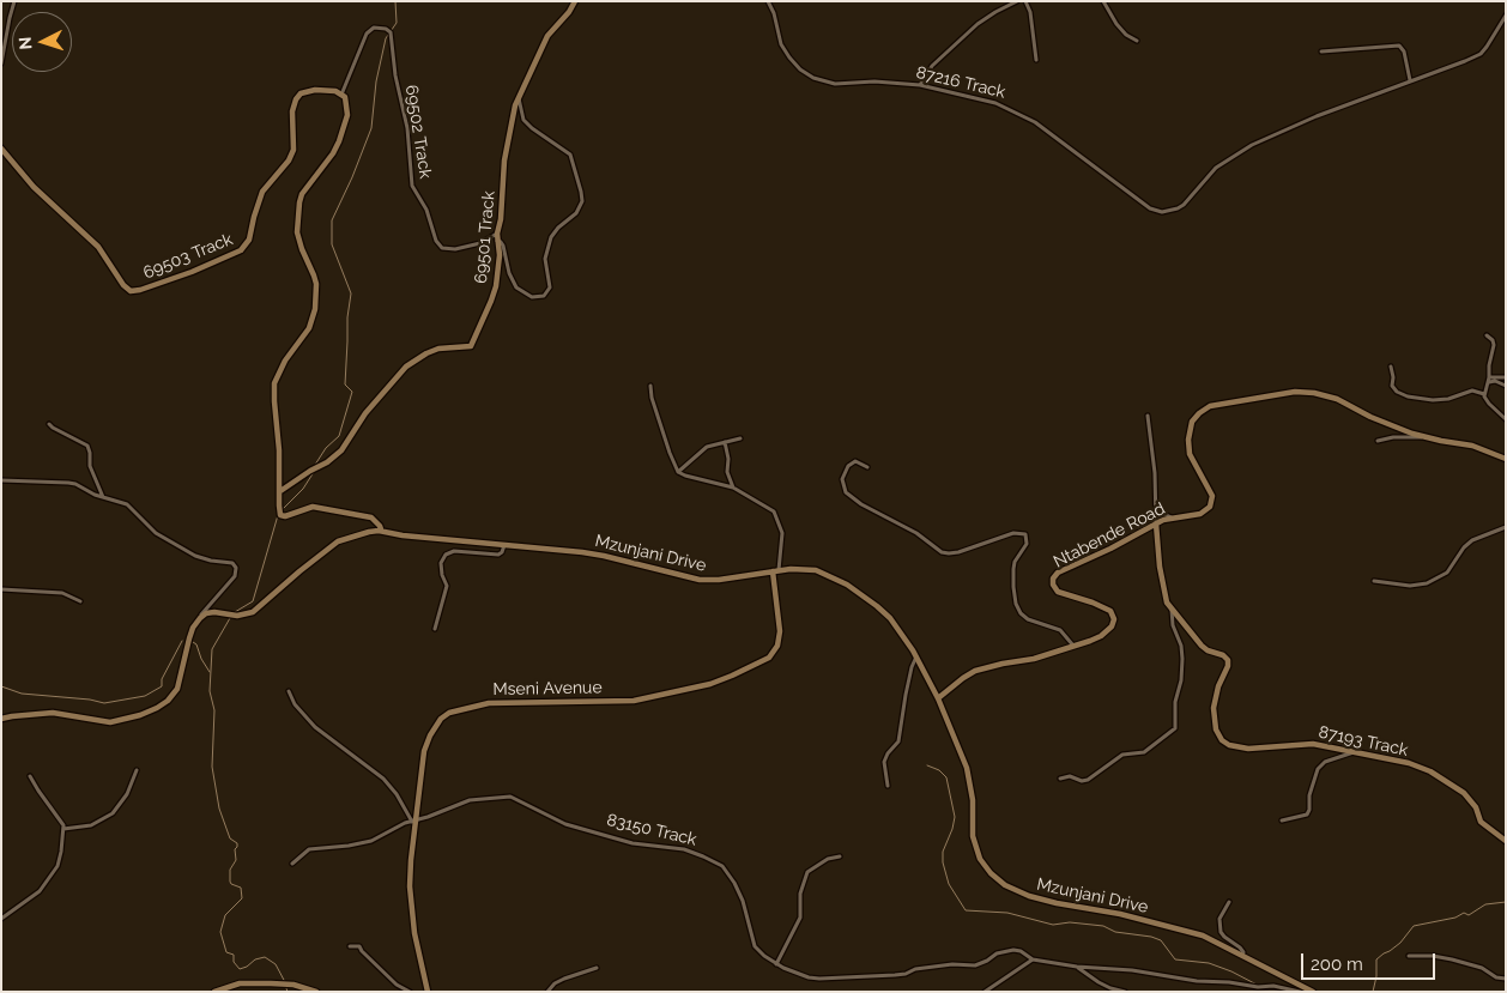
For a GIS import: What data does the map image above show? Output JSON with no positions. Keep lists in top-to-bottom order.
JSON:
{
  "streets": {
    "street": [
      "87216 Track",
      "69502 Track",
      "69501 Track",
      "69503 Track",
      "Ntabende Road",
      "Mzunjani Drive",
      "Mseni Avenue",
      "87193 Track",
      "83150 Track"
    ]
  },
  "crossings": [
    ["69502 Track", "69501 Track"],
    ["69502 Track", "69503 Track"],
    ["Ntabende Road", "Mzunjani Drive"],
    ["Ntabende Road", "87193 Track"],
    ["Mzunjani Drive", "Mseni Avenue"],
    ["Mseni Avenue", "83150 Track"]
  ],
  "scale_bar": "200 m",
  "north": "left"
}
